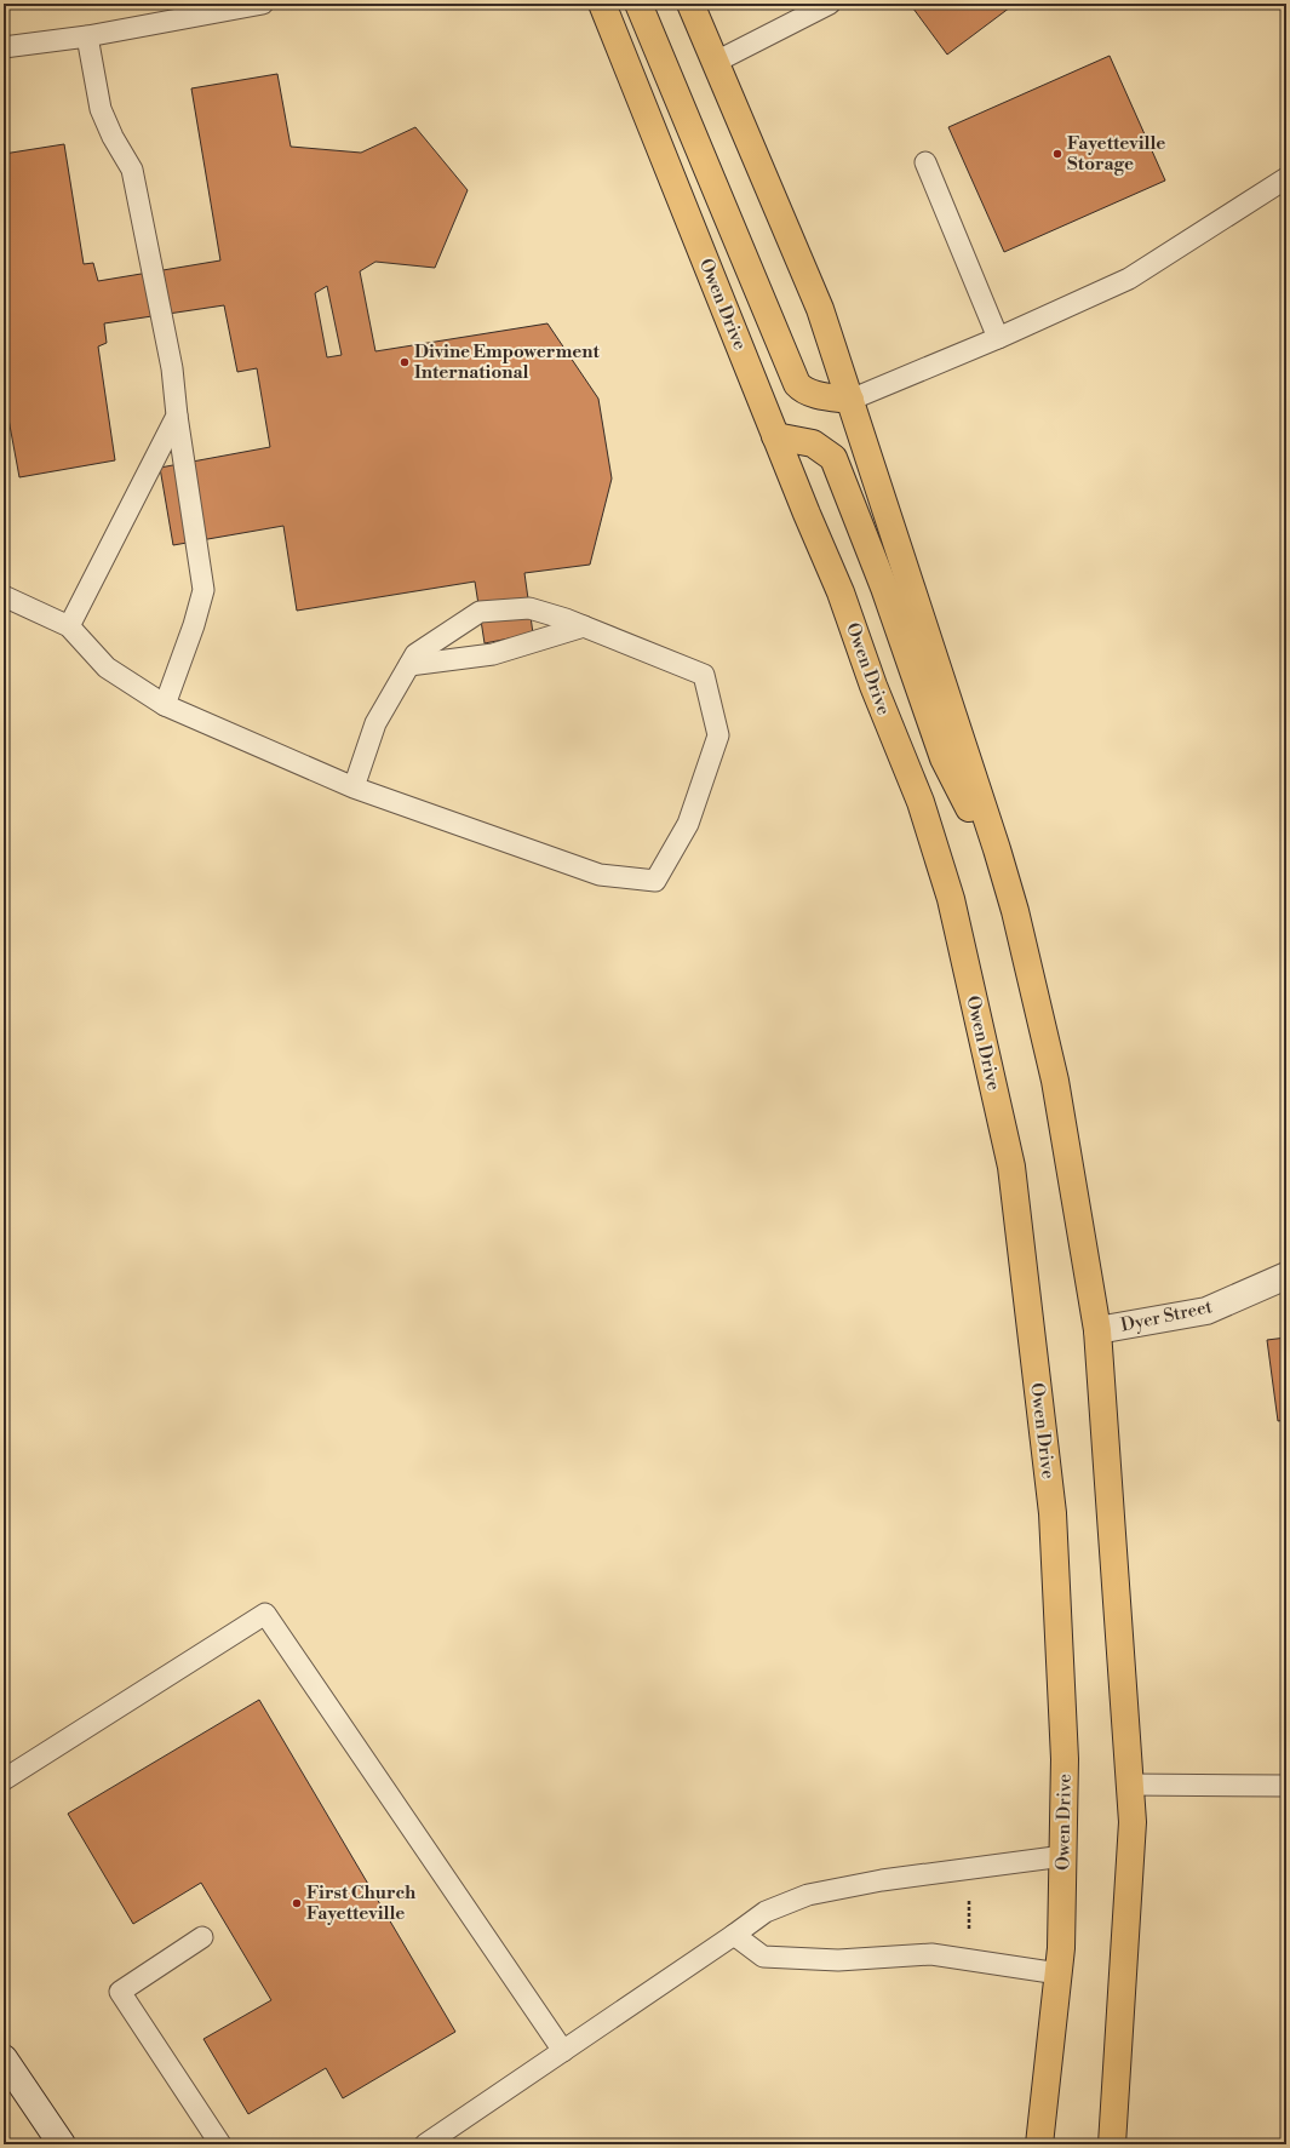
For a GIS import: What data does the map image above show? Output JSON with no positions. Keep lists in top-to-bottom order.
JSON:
{
  "streets": {
    "highway": ["Owen Drive"],
    "street": ["Dyer Street"]
  },
  "places": ["Fayetteville Storage", "Divine Empowerment International", "First Church Fayetteville"]
}
